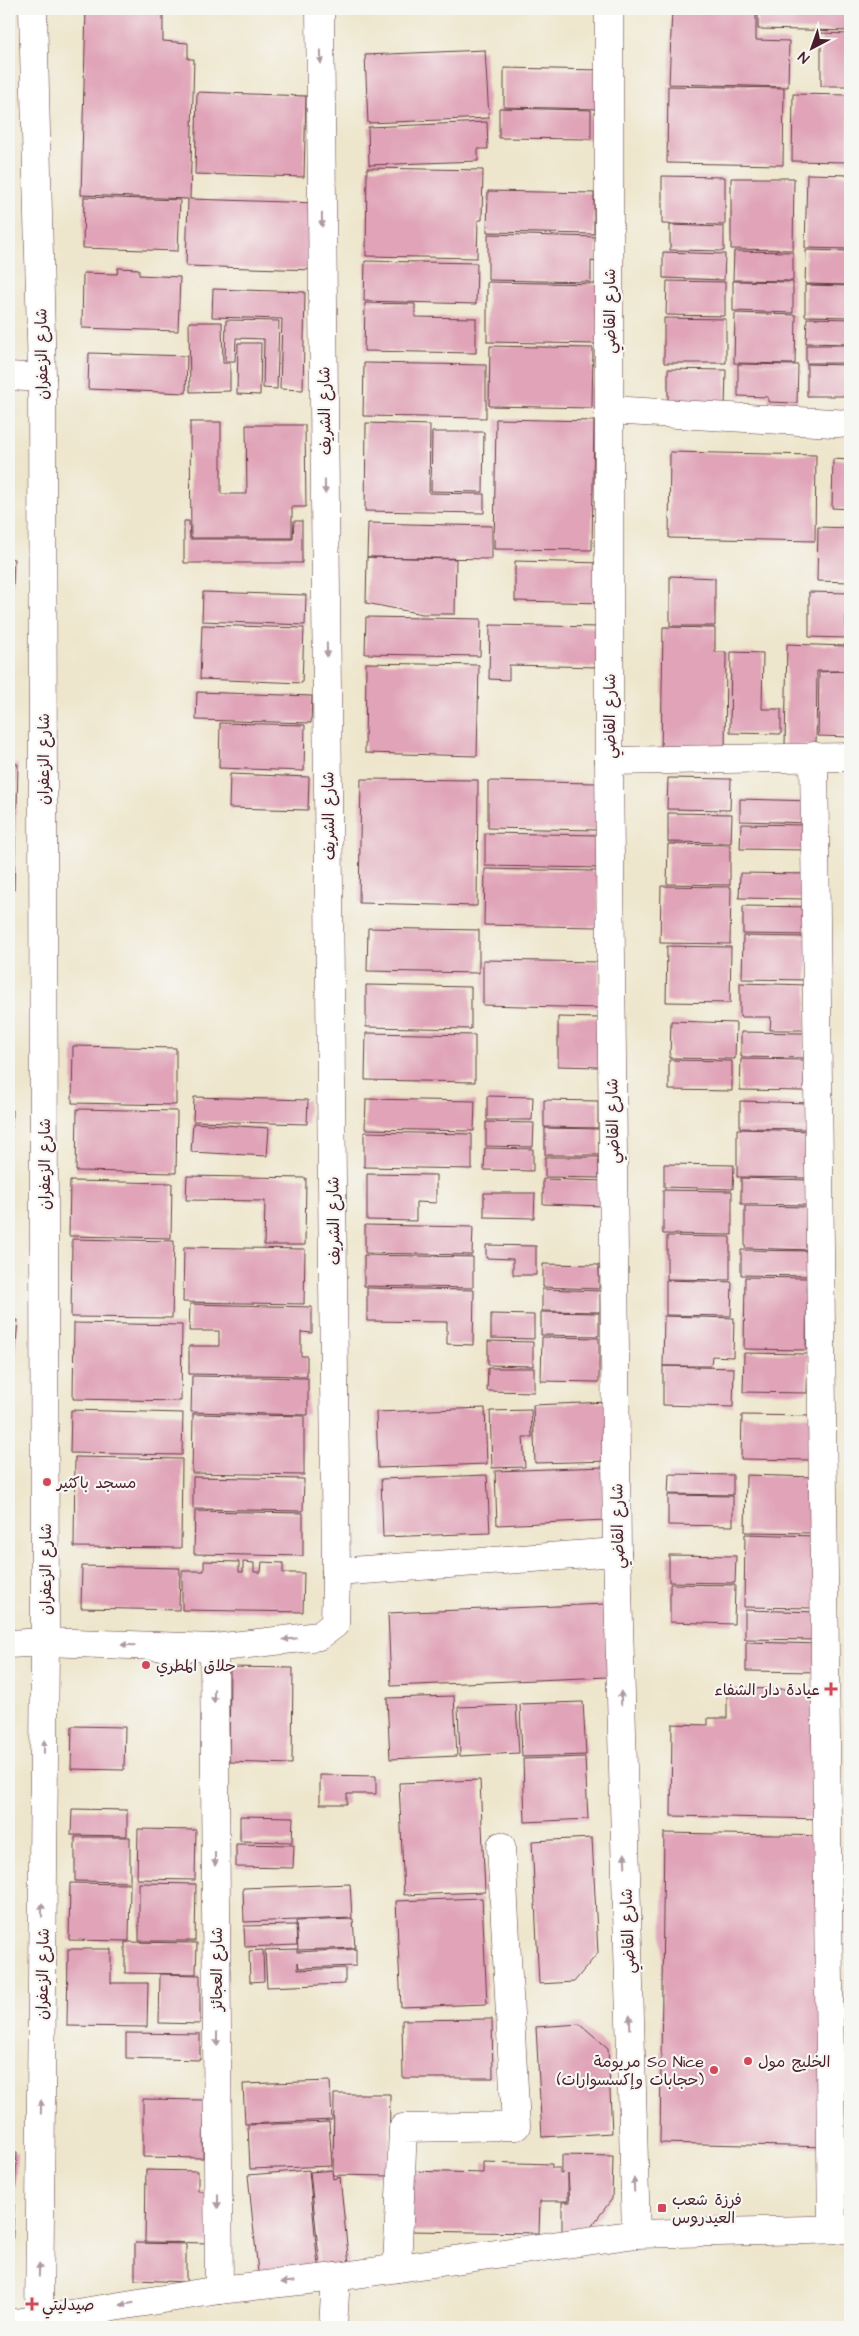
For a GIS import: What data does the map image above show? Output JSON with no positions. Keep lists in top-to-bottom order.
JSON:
{
  "streets": {
    "street": [
      "شارع القاضي",
      "شارع الزعفران",
      "شارع الشريف",
      "شارع العجائز"
    ]
  },
  "crossings": [
    ["شارع الشريف", "شارع العجائز"]
  ],
  "one_way": ["شارع الشريف", "شارع العجائز"],
  "places": {
    "other": [
      "مسجد باكثير",
      "حلاق المطري",
      "الخليج مول",
      "مريومة So Nice (حجابات وإكسسوارات)"
    ],
    "health": ["عيادة دار الشفاء", "صيدليتي"],
    "transit": ["فرزة شعب العيدروس"]
  },
  "north": "bottom left"
}
